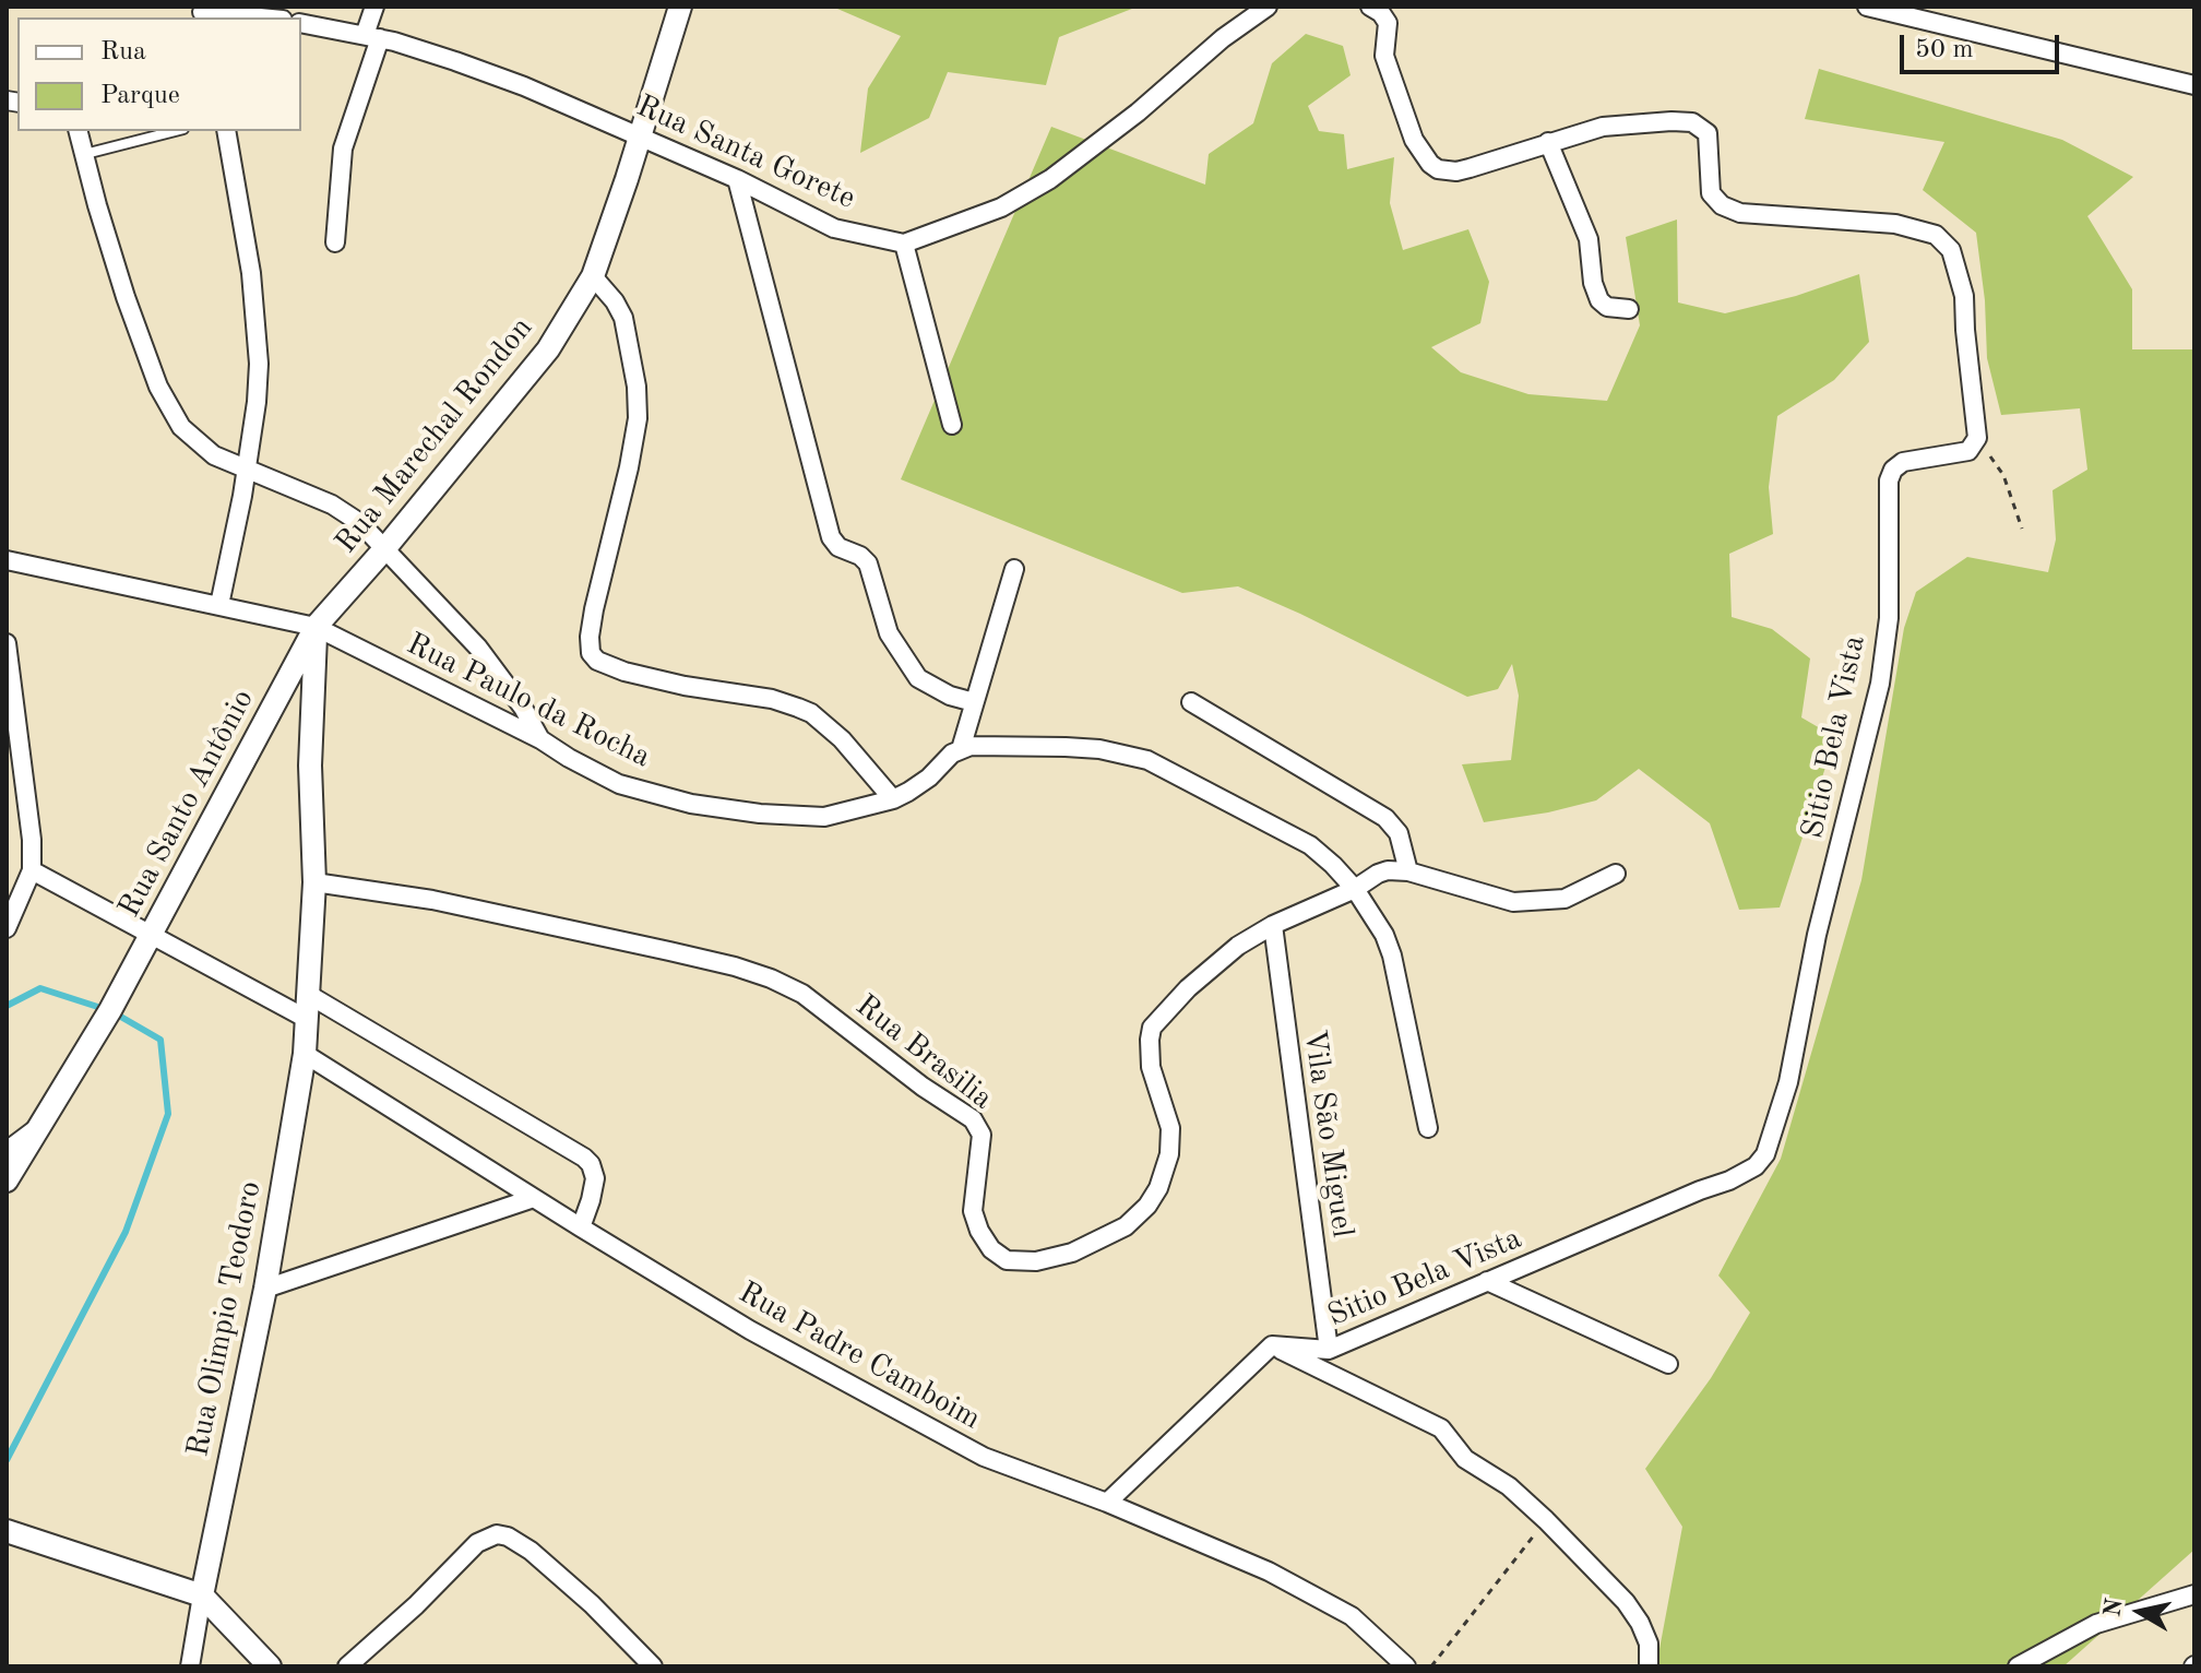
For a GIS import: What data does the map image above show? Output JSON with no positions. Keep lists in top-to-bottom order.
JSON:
{
  "streets": {
    "street": [
      "Rua Santa Gorete",
      "Rua Marechal Rondon",
      "Rua Paulo da Rocha",
      "Sitio Bela Vista",
      "Rua Santo Antônio",
      "Rua Brasilia",
      "Vila São Miguel",
      "Rua Olimpio Teodoro",
      "Rua Padre Camboim"
    ]
  },
  "crossings": [
    ["Rua Santa Gorete", "Rua Marechal Rondon"],
    ["Rua Marechal Rondon", "Rua Paulo da Rocha"],
    ["Rua Marechal Rondon", "Rua Santo Antônio"],
    ["Rua Marechal Rondon", "Rua Olimpio Teodoro"],
    ["Rua Paulo da Rocha", "Rua Santo Antônio"],
    ["Rua Paulo da Rocha", "Rua Olimpio Teodoro"],
    ["Sitio Bela Vista", "Vila São Miguel"],
    ["Rua Santo Antônio", "Rua Olimpio Teodoro"],
    ["Rua Brasilia", "Vila São Miguel"],
    ["Rua Brasilia", "Rua Olimpio Teodoro"],
    ["Rua Olimpio Teodoro", "Rua Padre Camboim"]
  ],
  "legend": ["Rua", "Parque"],
  "scale_bar": "50 m",
  "north": "left"
}
